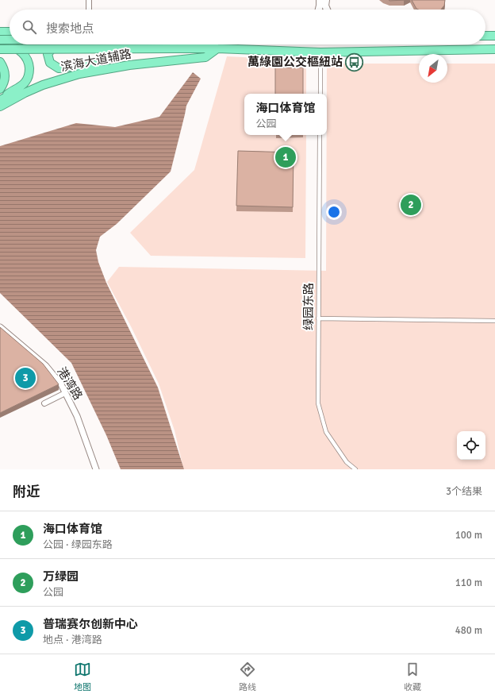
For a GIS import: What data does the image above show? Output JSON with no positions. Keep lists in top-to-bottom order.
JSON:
{
  "streets": {
    "highway": ["滨海大道辅路"],
    "street": ["绿园东路", "港湾路"]
  },
  "places": {
    "bus stop": ["萬綠園公交樞紐站"]
  },
  "north": "bottom left",
  "page": {
    "search": "搜索地点",
    "popup": ["海口体育馆", "公园"],
    "pins": ["1", "2", "3"],
    "heading": ["附近", "3个结果"],
    "list": [
      {
        "mark": "1",
        "name": "海口体育馆",
        "note": "公园 · 绿园东路",
        "value": "100 m"
      },
      {
        "mark": "2",
        "name": "万绿园",
        "note": "公园",
        "value": "110 m"
      },
      {
        "mark": "3",
        "name": "普瑞赛尔创新中心",
        "note": "地点 · 港湾路",
        "value": "480 m"
      }
    ],
    "nav": ["地图", "路线", "收藏"]
  }
}
